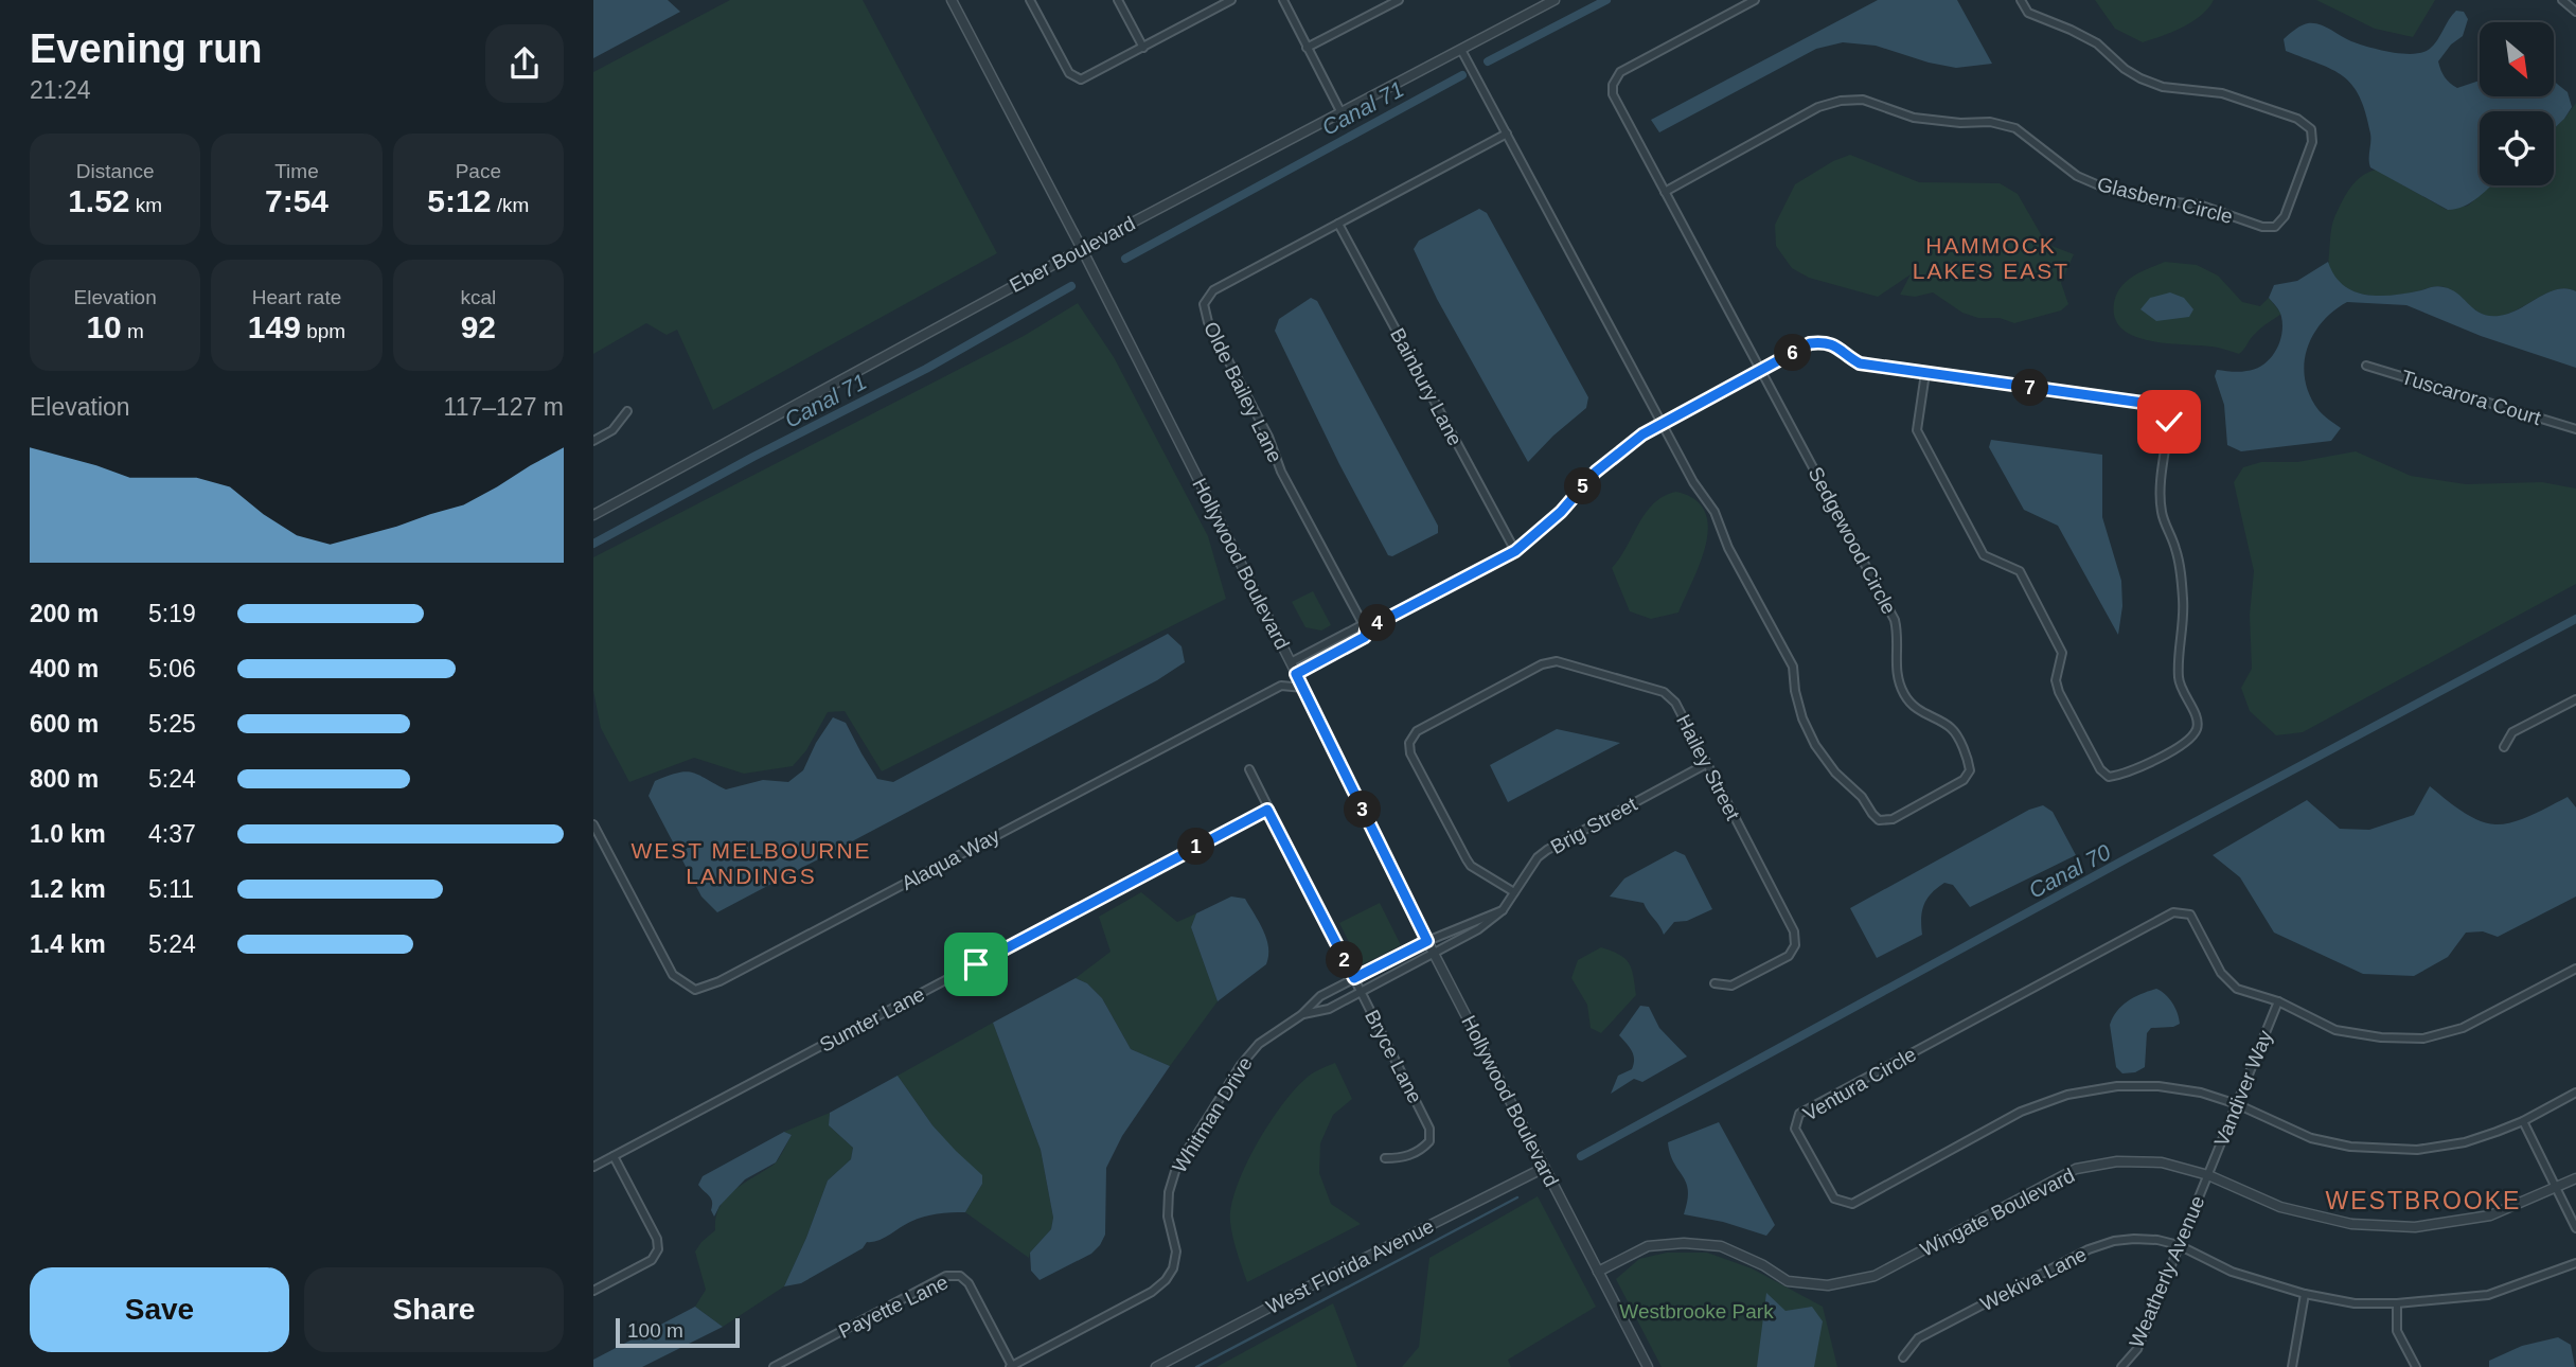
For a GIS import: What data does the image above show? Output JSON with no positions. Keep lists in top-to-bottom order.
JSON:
{
  "streets": {
    "street": [
      "Glasbern Circle",
      "Eber Boulevard",
      "Bainbury Lane",
      "Olde Bailey Lane",
      "Tuscarora Court",
      "Sedgewood Circle",
      "Hollywood Boulevard",
      "Hailey Street",
      "Brig Street",
      "Alaqua Way",
      "Sumter Lane",
      "Bryce Lane",
      "Ventura Circle",
      "Vandiver Way",
      "Whitman Drive",
      "Wingate Boulevard",
      "West Florida Avenue",
      "Weatherly Avenue",
      "Wekiva Lane",
      "Payette Lane"
    ]
  },
  "crossings": [
    ["Glasbern Circle", "Sedgewood Circle"],
    ["Eber Boulevard", "Sedgewood Circle"],
    ["Eber Boulevard", "Hollywood Boulevard"],
    ["Bainbury Lane", "Olde Bailey Lane"],
    ["Olde Bailey Lane", "Sedgewood Circle"],
    ["Hollywood Boulevard", "Brig Street"],
    ["Hollywood Boulevard", "Alaqua Way"],
    ["Hollywood Boulevard", "Whitman Drive"],
    ["Hollywood Boulevard", "Wingate Boulevard"],
    ["Hollywood Boulevard", "West Florida Avenue"],
    ["Hailey Street", "Brig Street"],
    ["Brig Street", "Whitman Drive"],
    ["Sumter Lane", "Bryce Lane"],
    ["Bryce Lane", "Whitman Drive"],
    ["Ventura Circle", "Vandiver Way"],
    ["Vandiver Way", "Wingate Boulevard"],
    ["Vandiver Way", "Weatherly Avenue"],
    ["Whitman Drive", "Payette Lane"],
    ["Wingate Boulevard", "Weatherly Avenue"],
    ["Weatherly Avenue", "Wekiva Lane"]
  ],
  "districts": ["HAMMOCK LAKES EAST", "WEST MELBOURNE LANDINGS", "WESTBROOKE"],
  "water": ["Canal 71", "Canal 70"],
  "parks": ["Westbrooke Park"],
  "scale_bar": "100 m",
  "north": "bottom right",
  "page": {
    "heading": ["Evening run", "21:24"],
    "stats": [
      ["Distance", "1.52 km"],
      ["Time", "7:54"],
      ["Pace", "5:12 /km"],
      ["Elevation", "10 m"],
      ["Heart rate", "149 bpm"],
      ["kcal", "92"]
    ],
    "pins": [
      "6",
      "7",
      "5",
      "4",
      "3",
      "1",
      "2"
    ],
    "chart": ["Elevation", "117–127 m"],
    "list": [
      {
        "name": "200 m",
        "note": "5:19"
      },
      {
        "name": "400 m",
        "note": "5:06"
      },
      {
        "name": "600 m",
        "note": "5:25"
      },
      {
        "name": "800 m",
        "note": "5:24"
      },
      {
        "name": "1.0 km",
        "note": "4:37"
      },
      {
        "name": "1.2 km",
        "note": "5:11"
      },
      {
        "name": "1.4 km",
        "note": "5:24"
      }
    ],
    "buttons": ["Save", "Share"],
    "scale": "100 m"
  }
}
